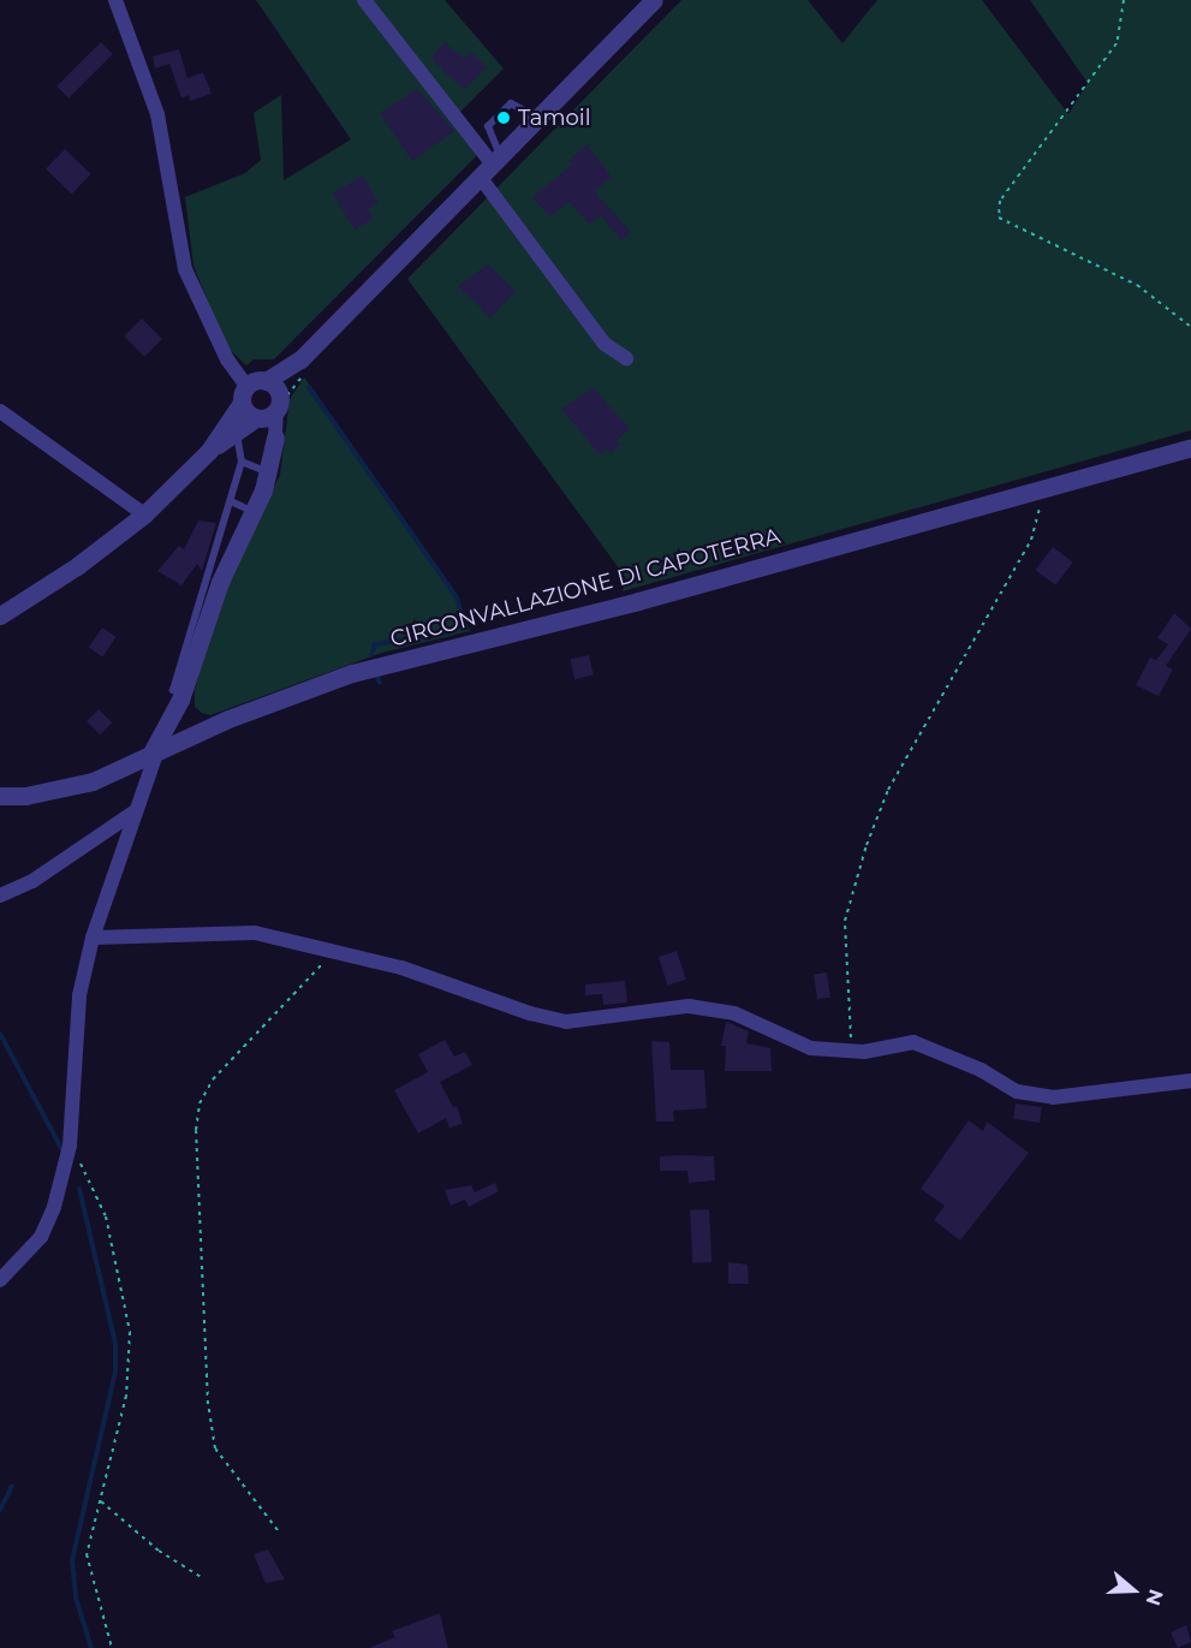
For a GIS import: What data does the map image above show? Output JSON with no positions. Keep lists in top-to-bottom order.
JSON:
{
  "streets": {
    "street": ["CIRCONVALLAZIONE DI CAPOTERRA"]
  },
  "places": ["Tamoil"],
  "north": "right"
}
